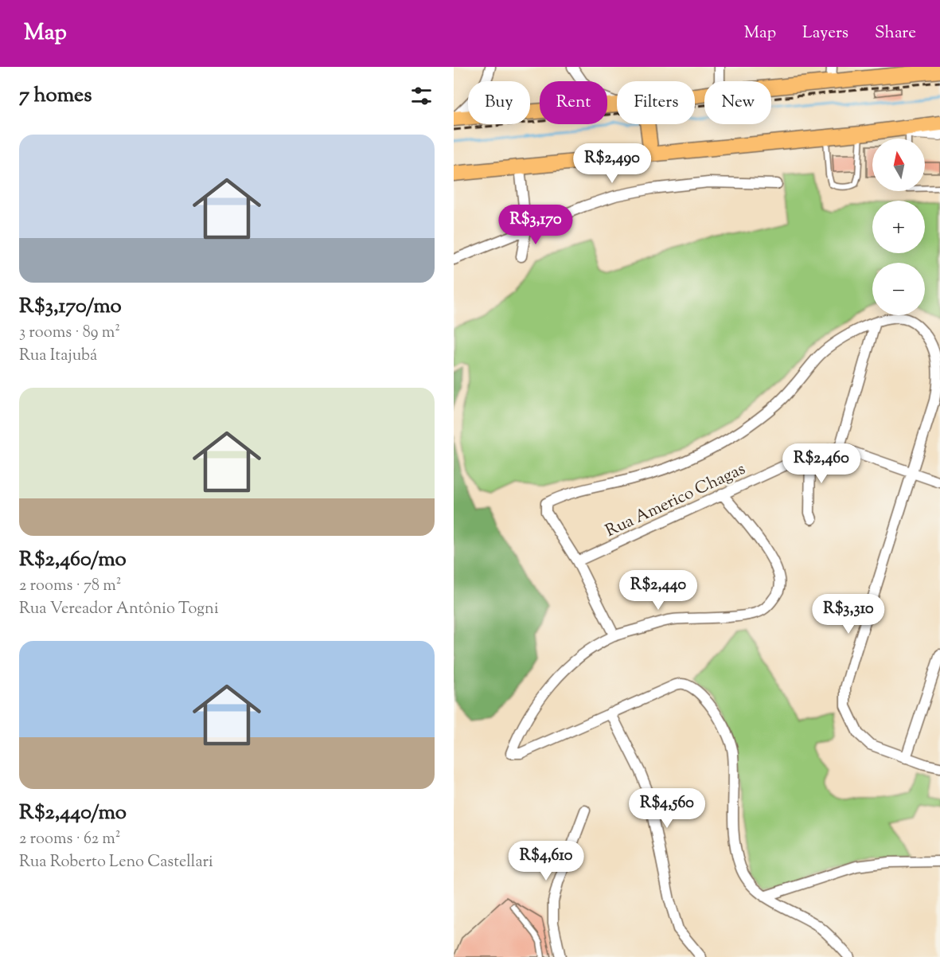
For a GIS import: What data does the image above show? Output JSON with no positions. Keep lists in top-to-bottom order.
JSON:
{
  "streets": {
    "street": ["Rua Americo Chagas"]
  },
  "north": "top",
  "page": {
    "header": "Map",
    "nav": ["Map", "Layers", "Share"],
    "heading": "7 homes",
    "chip": [
      "Buy",
      "Rent",
      "Filters",
      "New"
    ],
    "list": [
      {
        "name": "R$3,170/mo",
        "note": "3 rooms · 89 m² · Rua Itajubá"
      },
      {
        "name": "R$2,460/mo",
        "note": "2 rooms · 78 m² · Rua Vereador Antônio Togni"
      },
      {
        "name": "R$2,440/mo",
        "note": "2 rooms · 62 m² · Rua Roberto Leno Castellari"
      }
    ],
    "map_buttons": ["+", "−"],
    "price": [
      "R$2,490",
      "R$3,170",
      "R$2,460",
      "R$2,440",
      "R$3,310",
      "R$4,560",
      "R$4,610"
    ]
  }
}
